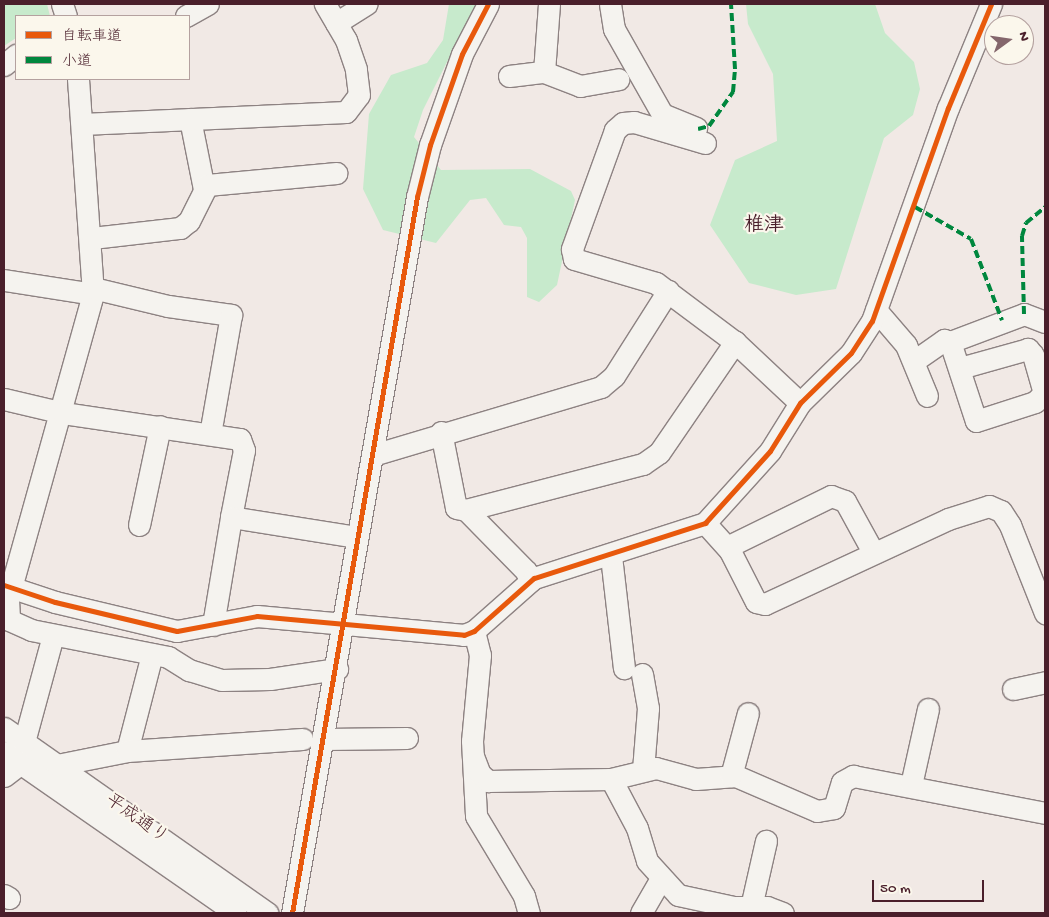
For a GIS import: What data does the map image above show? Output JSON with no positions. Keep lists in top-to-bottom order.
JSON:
{
  "streets": {
    "street": ["平成通り"]
  },
  "districts": ["椎津"],
  "legend": ["自転車道", "小道"],
  "scale_bar": "50 m",
  "north": "right"
}
